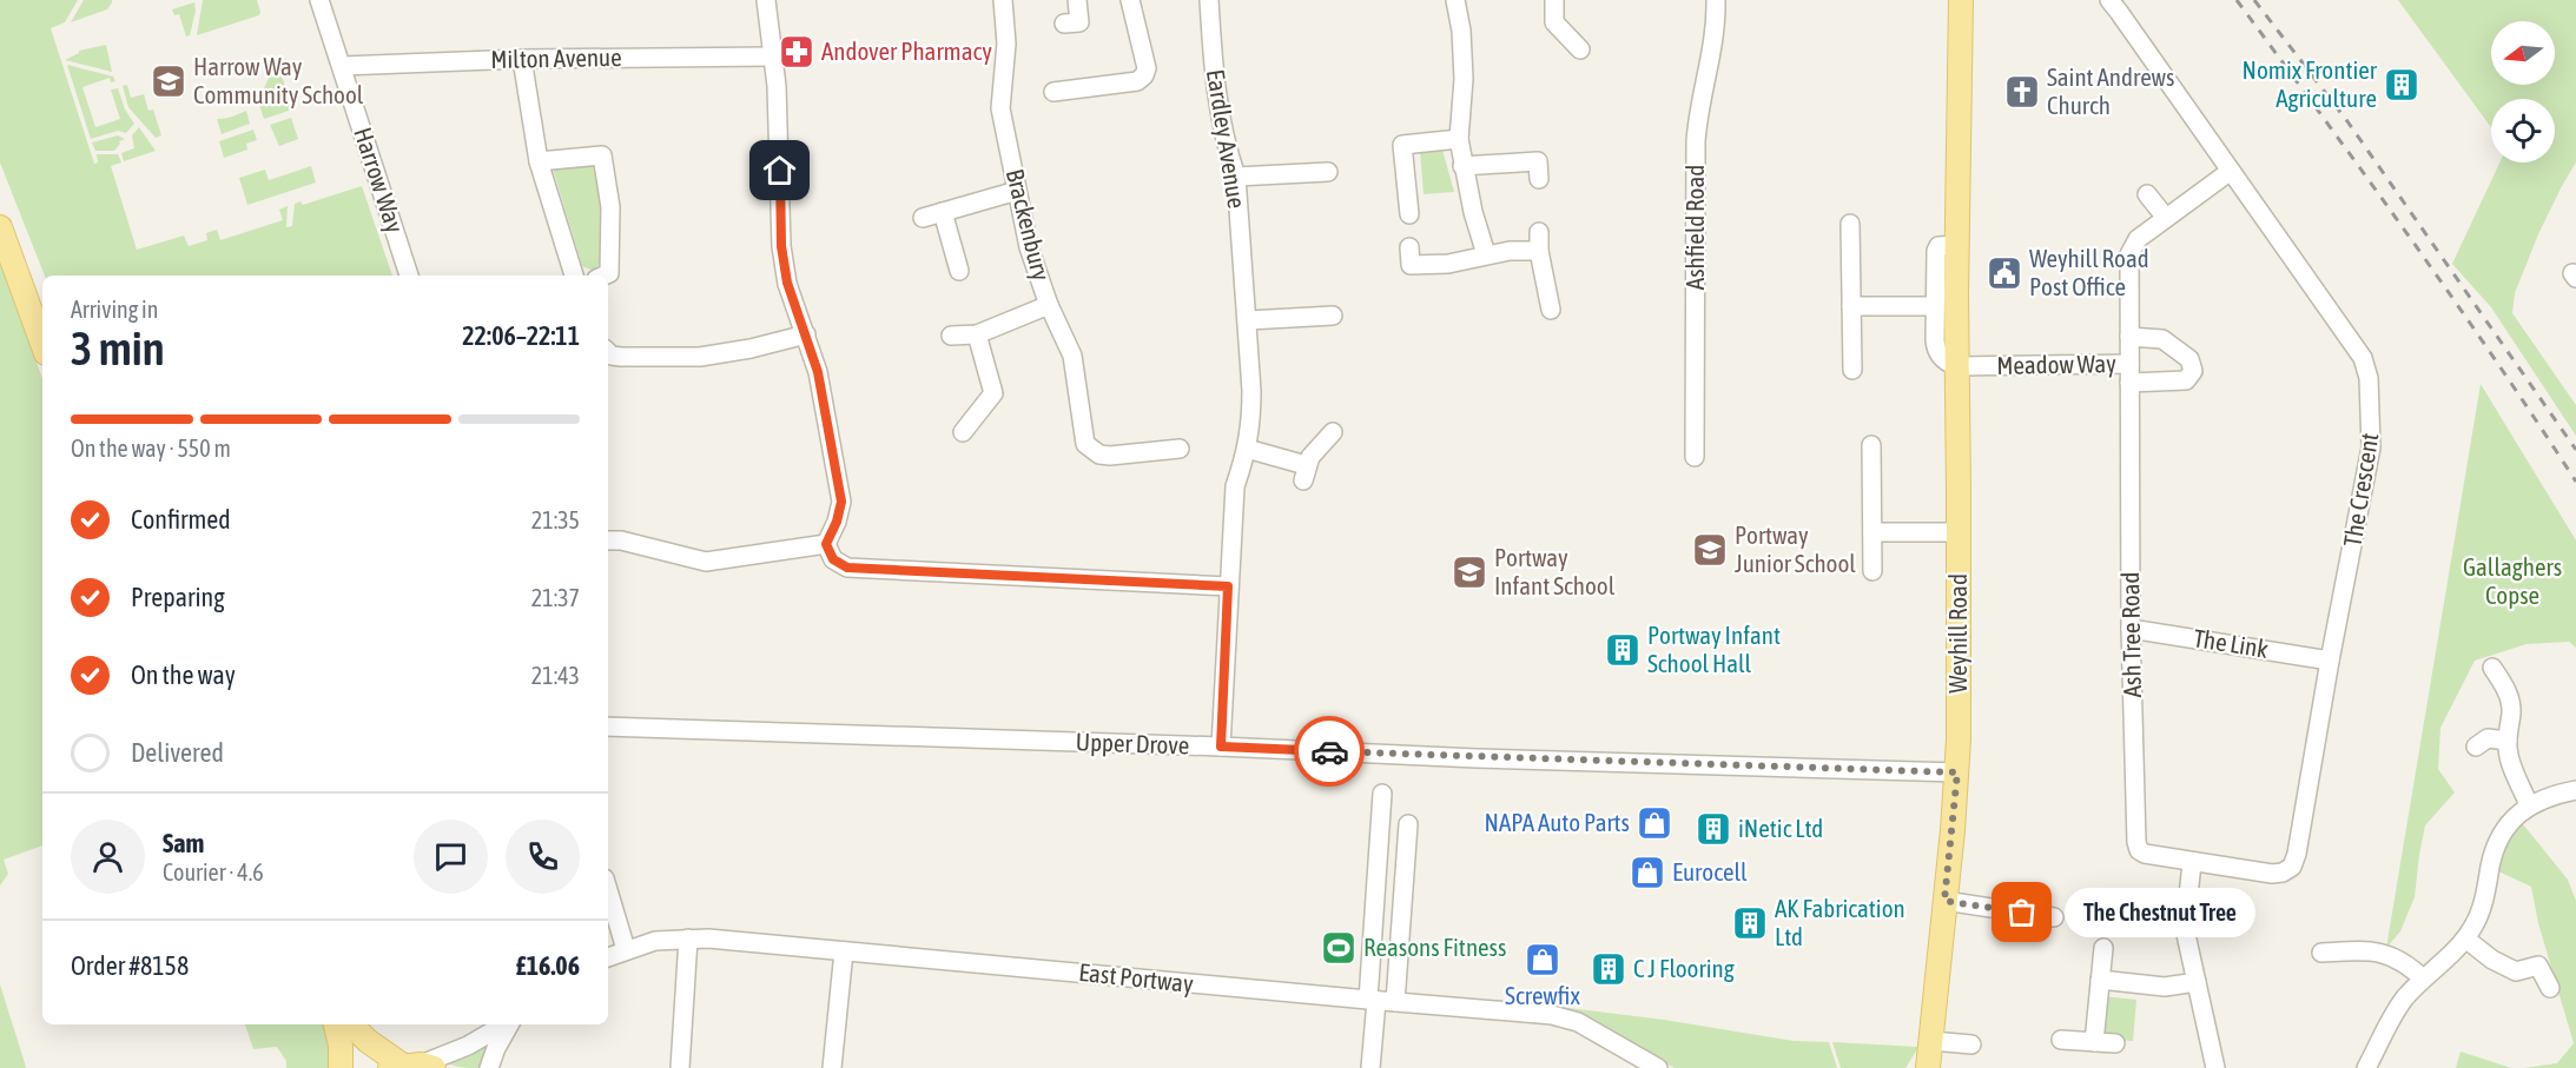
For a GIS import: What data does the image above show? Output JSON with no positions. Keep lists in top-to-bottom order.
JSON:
{
  "streets": {
    "main road": ["Weyhill Road"],
    "street": [
      "Milton Avenue",
      "Eardley Avenue",
      "Harrow Way",
      "Brackenbury",
      "Ashfield Road",
      "Meadow Way",
      "The Crescent",
      "Ash Tree Road",
      "The Link",
      "Upper Drove",
      "East Portway"
    ]
  },
  "crossings": [
    ["Milton Avenue", "Harrow Way"],
    ["Eardley Avenue", "Upper Drove"],
    ["Meadow Way", "The Crescent"],
    ["Meadow Way", "Weyhill Road"],
    ["Meadow Way", "Ash Tree Road"],
    ["The Crescent", "Ash Tree Road"],
    ["The Crescent", "The Link"],
    ["Weyhill Road", "Upper Drove"],
    ["Ash Tree Road", "The Link"]
  ],
  "parks": ["Gallaghers Copse"],
  "places": {
    "pharmacy": ["Andover Pharmacy"],
    "school or university": ["Harrow Way Community School", "Portway Junior School", "Portway Infant School"],
    "building": [
      "Nomix Frontier Agriculture",
      "Portway Infant School Hall",
      "iNetic Ltd",
      "AK Fabrication Ltd",
      "C J Flooring"
    ],
    "church": ["Saint Andrews Church"],
    "public building": ["Weyhill Road Post Office"],
    "shop": ["NAPA Auto Parts", "Eurocell", "Screwfix"],
    "other": ["The Chestnut Tree"],
    "sports": ["Reasons Fitness"]
  },
  "north": "left",
  "page": {
    "heading": ["3 min", "Arriving in", "22:06–22:11"],
    "panel": [
      "Sam",
      "Courier · 4.6",
      "Order #8158",
      "£16.06"
    ],
    "bar": "On the way · 550 m",
    "list": [
      ["Confirmed", "21:35"],
      ["Preparing", "21:37"],
      ["On the way", "21:43"],
      "Delivered"
    ],
    "bubble": "The Chestnut Tree"
  }
}
